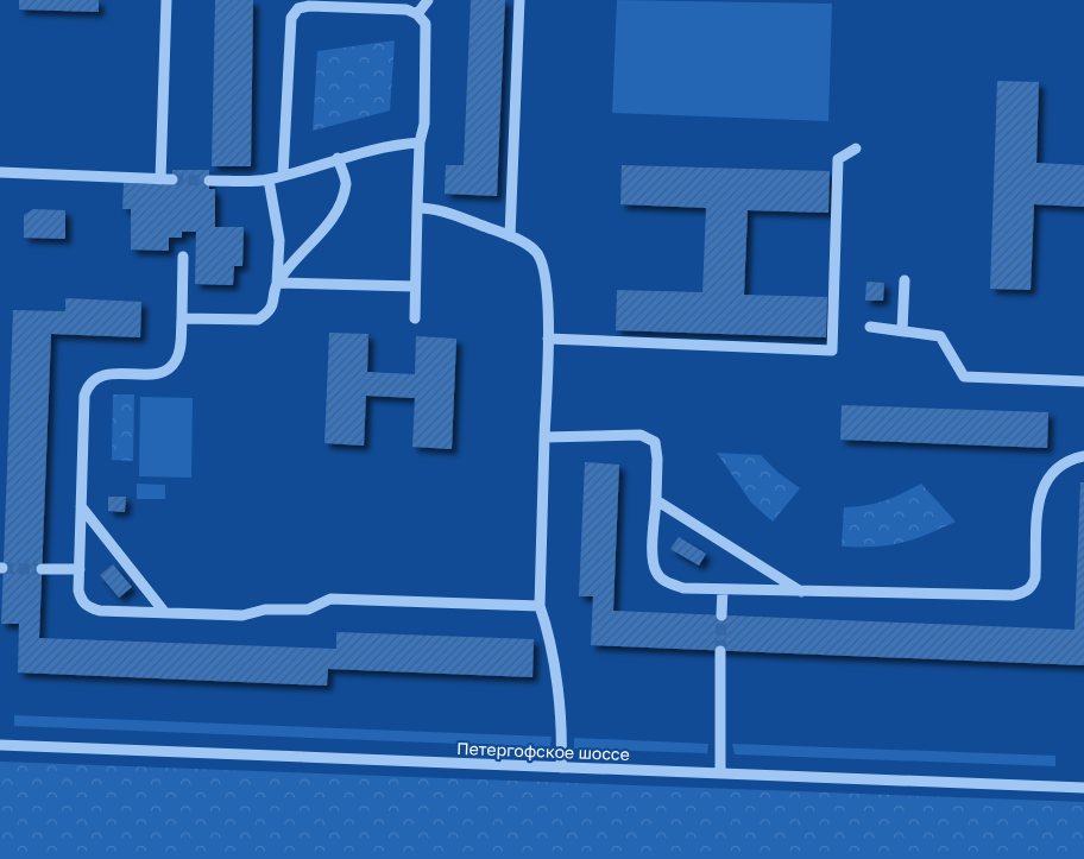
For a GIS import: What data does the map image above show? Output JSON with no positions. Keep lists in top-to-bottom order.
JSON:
{
  "streets": {
    "street": ["Петергофское шоссе"]
  }
}
